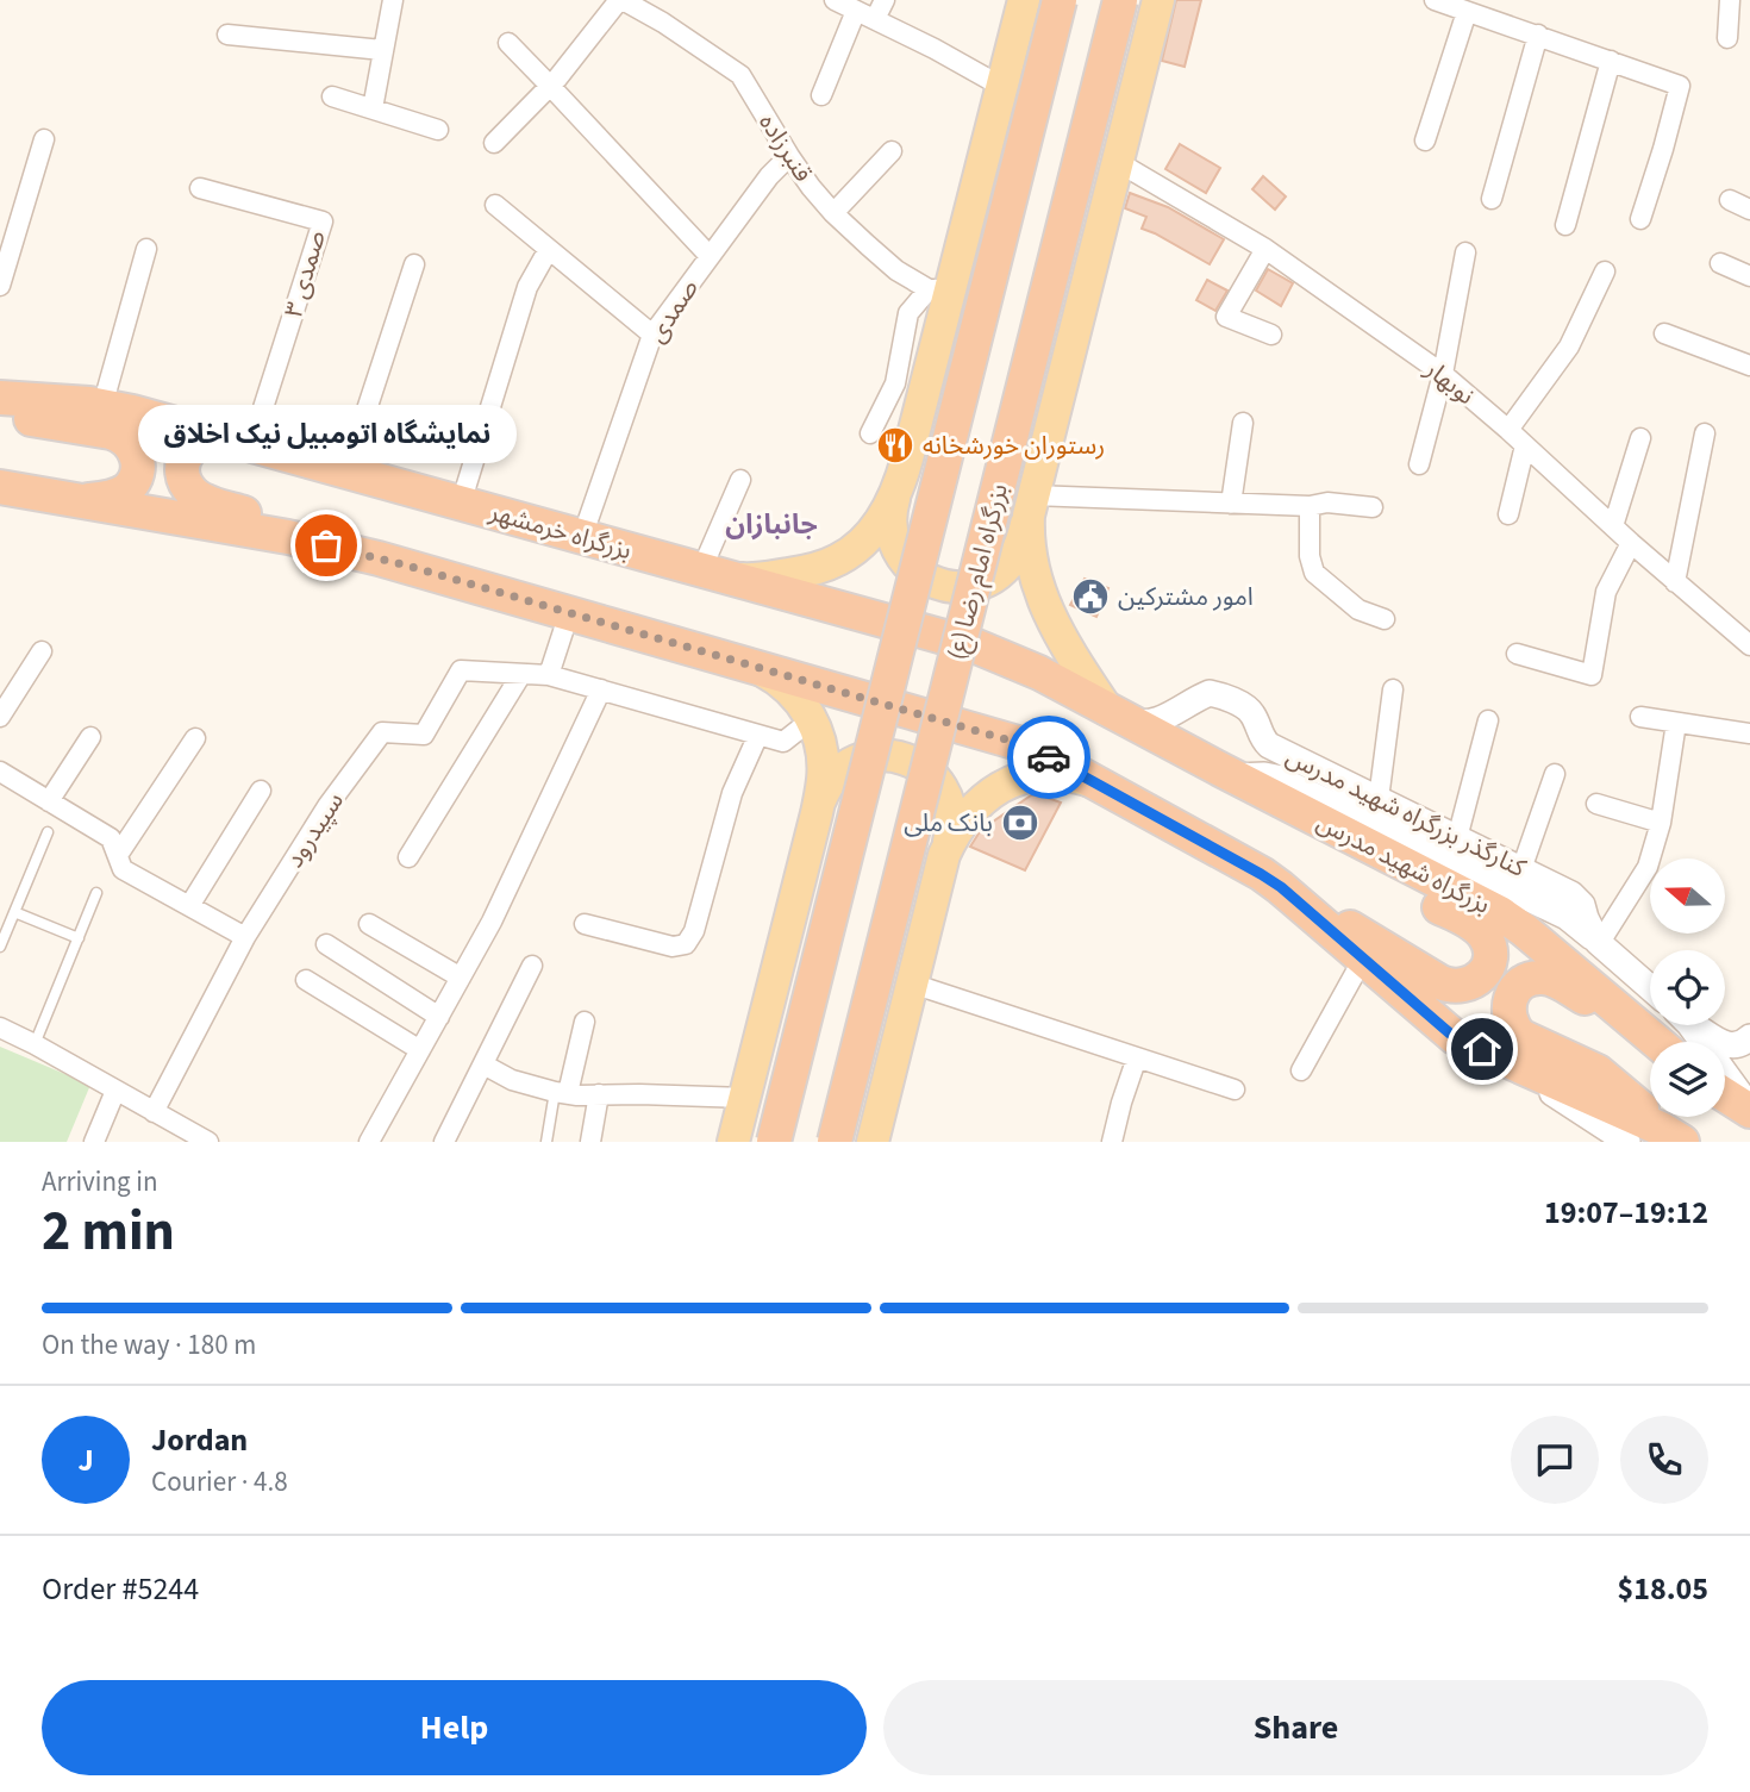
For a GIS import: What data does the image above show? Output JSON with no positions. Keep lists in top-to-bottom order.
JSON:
{
  "streets": {
    "highway": ["بزرگراه خرمشهر", "بزرگراه امام رضا (ع)", "بزرگراه شهید مدرس"],
    "street": [
      "قنبرزاده",
      "صمدی ۳",
      "صمدی",
      "نوبهار",
      "کنارگذر بزرگراه شهید مدرس",
      "سپیدرود"
    ]
  },
  "crossings": [
    ["قنبرزاده", "صمدی"],
    ["صمدی ۳", "بزرگراه خرمشهر"],
    ["صمدی", "بزرگراه خرمشهر"],
    ["نوبهار", "بزرگراه امام رضا (ع)"],
    ["بزرگراه خرمشهر", "بزرگراه امام رضا (ع)"],
    ["بزرگراه خرمشهر", "کنارگذر بزرگراه شهید مدرس"],
    ["بزرگراه خرمشهر", "بزرگراه شهید مدرس"],
    ["بزرگراه امام رضا (ع)", "کنارگذر بزرگراه شهید مدرس"],
    ["بزرگراه امام رضا (ع)", "بزرگراه شهید مدرس"],
    ["کنارگذر بزرگراه شهید مدرس", "بزرگراه شهید مدرس"]
  ],
  "districts": ["جانبازان"],
  "places": {
    "restaurant": ["رستوران خورشخانه"],
    "other": ["نمایشگاه اتومبیل نیک اخلاق"],
    "public building": ["امور مشترکین"],
    "bank": ["بانک ملی"]
  },
  "north": "left",
  "page": {
    "bubble": "نمایشگاه اتومبیل نیک اخلاق",
    "heading": ["2 min", "Arriving in", "19:07–19:12"],
    "panel": [
      "Jordan",
      "Courier · 4.8",
      "Order #5244",
      "$18.05"
    ],
    "bar": "On the way · 180 m",
    "round": "J",
    "buttons": ["Help", "Share"]
  }
}
